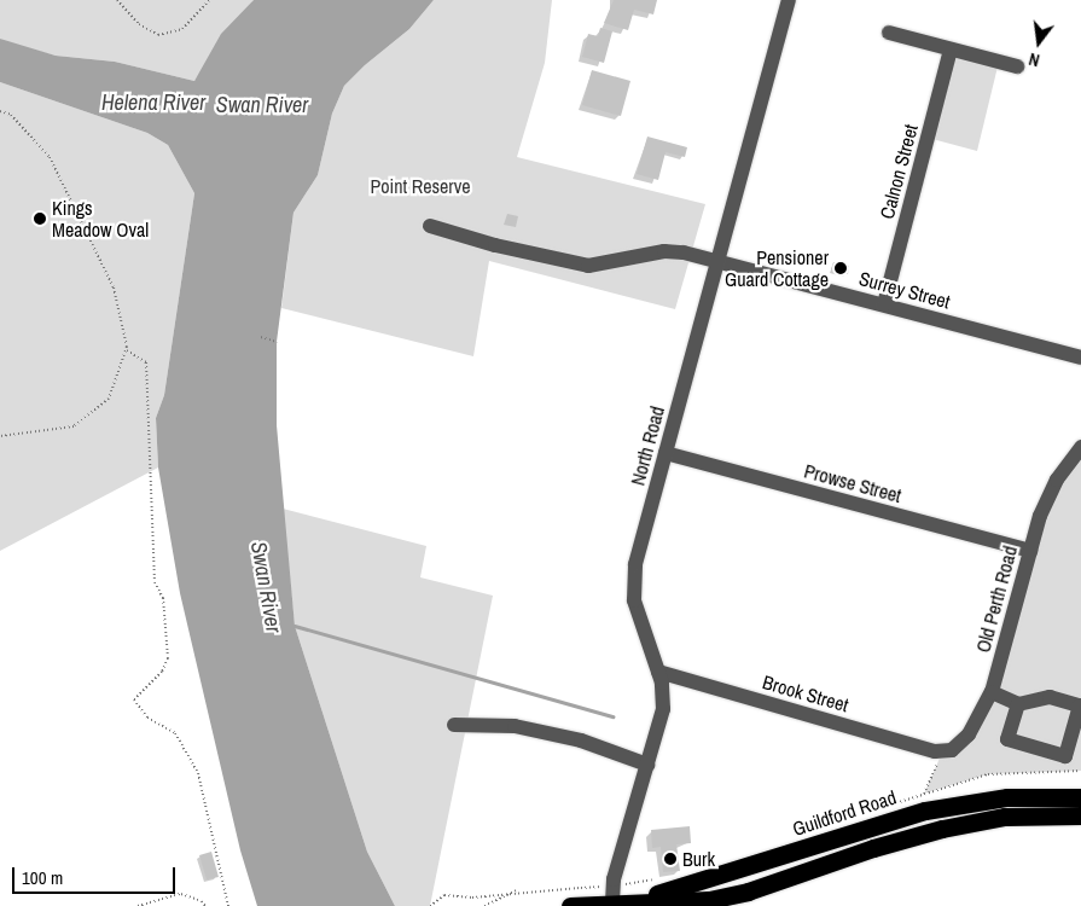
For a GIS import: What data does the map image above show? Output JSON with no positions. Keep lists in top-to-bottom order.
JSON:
{
  "streets": {
    "highway": ["Guildford Road"],
    "street": [
      "Calnon Street",
      "Surrey Street",
      "North Road",
      "Prowse Street",
      "Old Perth Road",
      "Brook Street"
    ]
  },
  "crossings": [
    ["Calnon Street", "Surrey Street"],
    ["Surrey Street", "North Road"],
    ["North Road", "Prowse Street"],
    ["North Road", "Brook Street"],
    ["North Road", "Guildford Road"],
    ["Prowse Street", "Old Perth Road"],
    ["Old Perth Road", "Brook Street"]
  ],
  "water": ["Helena River", "Swan River"],
  "parks": ["Point Reserve"],
  "places": ["Kings Meadow Oval", "Pensioner Guard Cottage", "Burk"],
  "scale_bar": "100 m",
  "north": "bottom"
}
